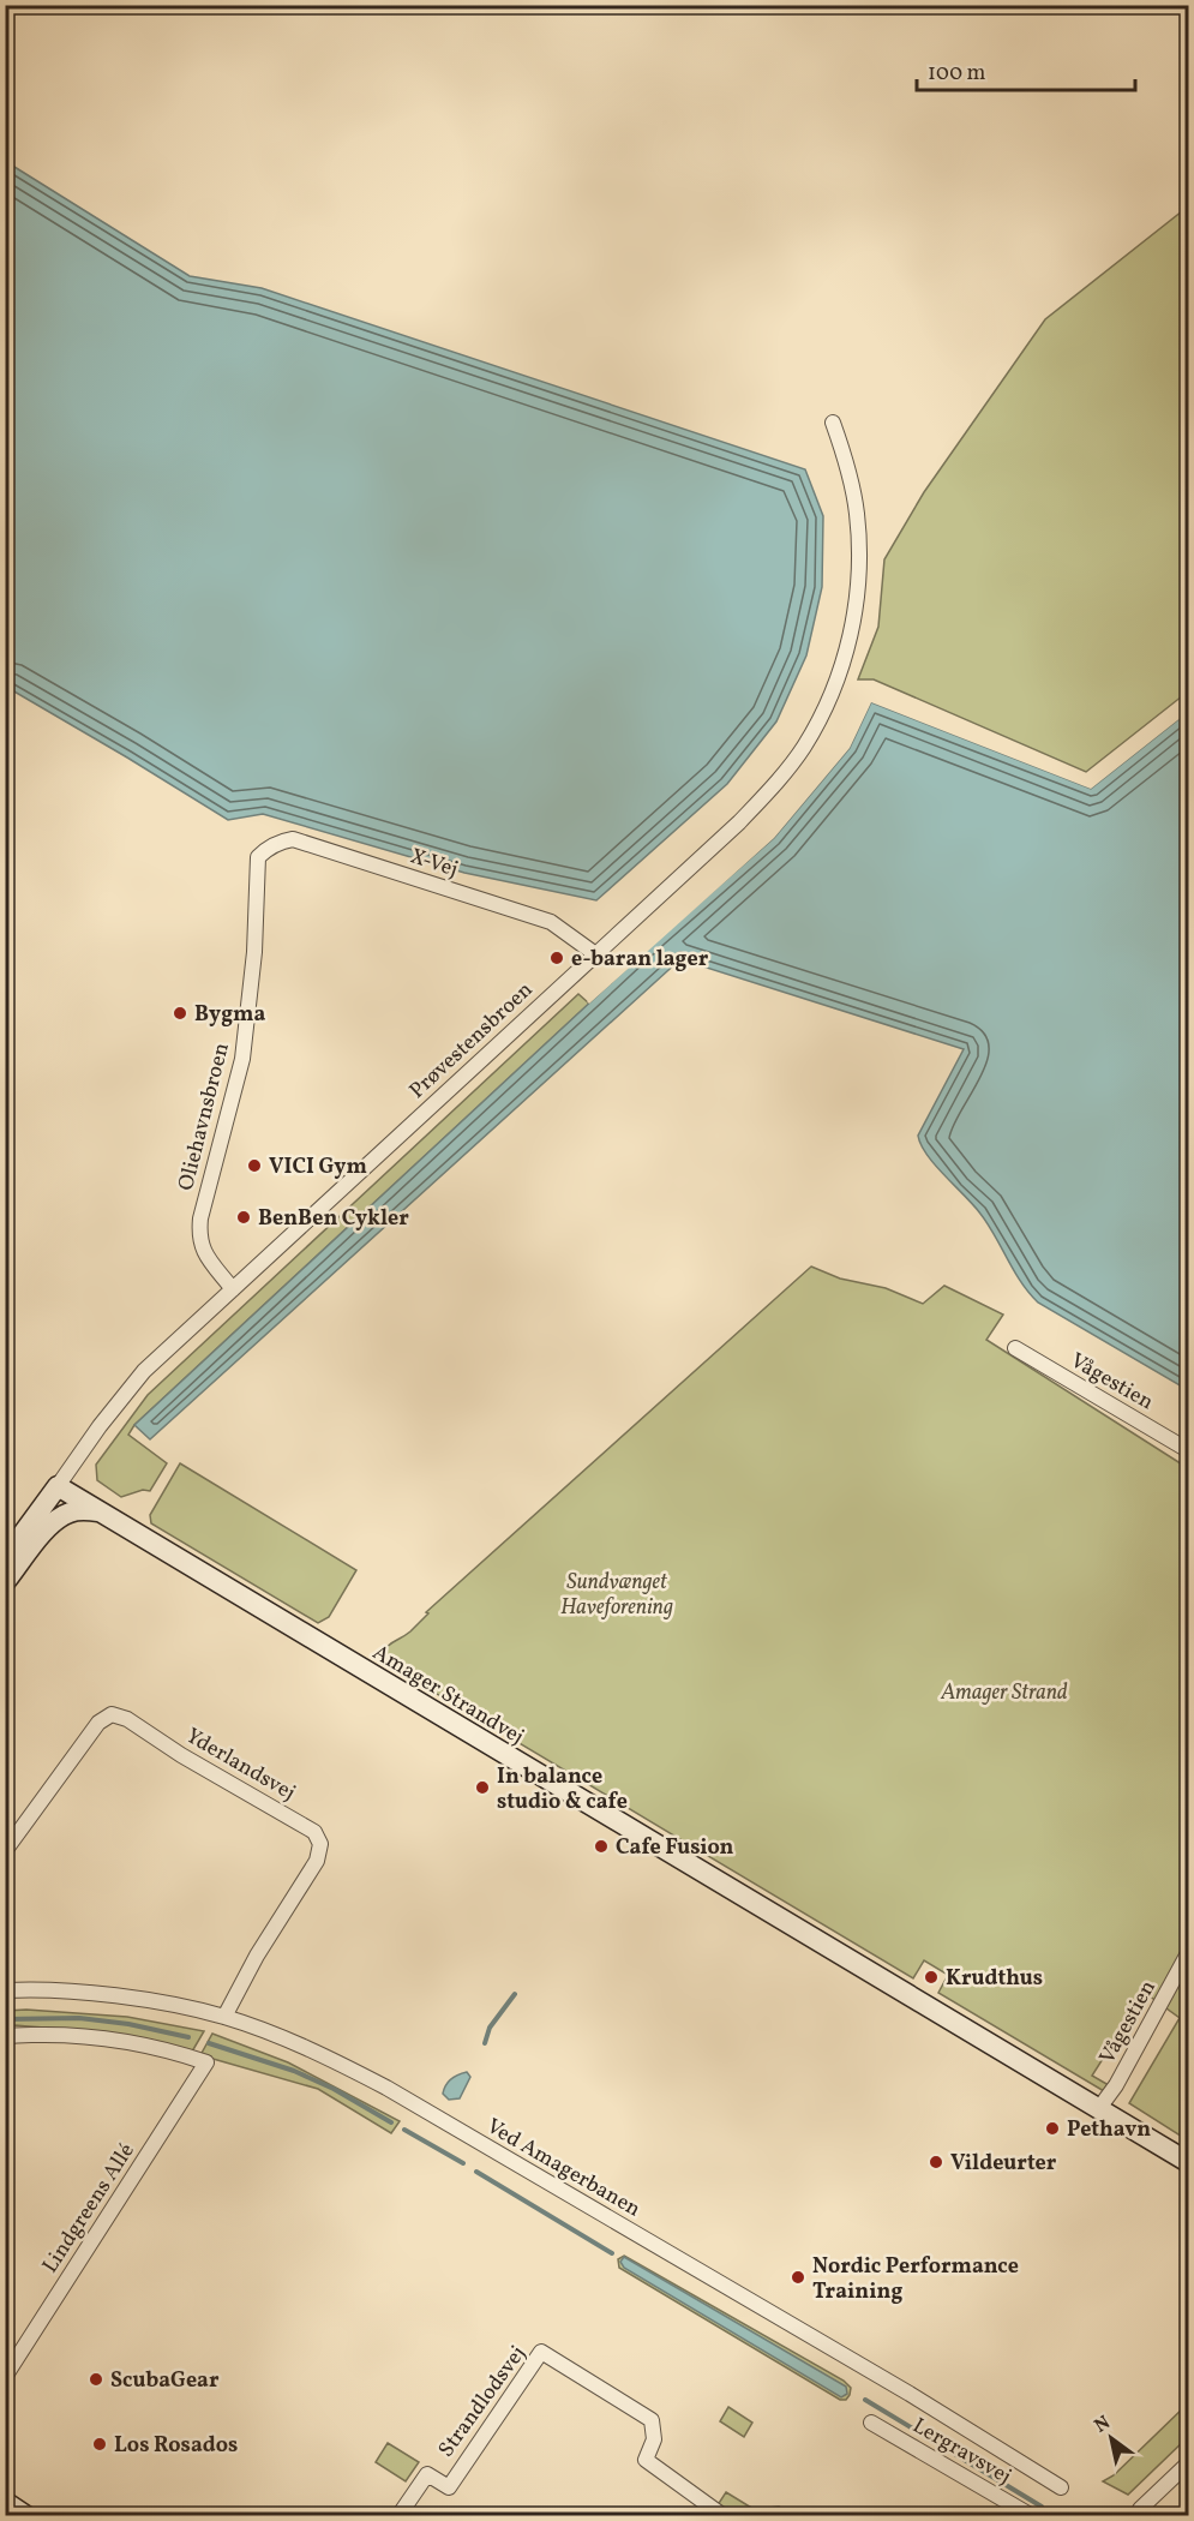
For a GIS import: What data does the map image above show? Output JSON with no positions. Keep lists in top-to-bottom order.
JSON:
{
  "streets": {
    "street": [
      "X-Vej",
      "Prøvestensbroen",
      "Oliehavnsbroen",
      "Vågestien",
      "Amager Strandvej",
      "Yderlandsvej",
      "Ved Amagerbanen",
      "Lindgreens Allé",
      "Strandlodsvej",
      "Lergravsvej"
    ]
  },
  "crossings": [
    ["X-Vej", "Prøvestensbroen"],
    ["X-Vej", "Oliehavnsbroen"],
    ["Prøvestensbroen", "Oliehavnsbroen"],
    ["Prøvestensbroen", "Amager Strandvej"],
    ["Vågestien", "Amager Strandvej"],
    ["Yderlandsvej", "Ved Amagerbanen"]
  ],
  "parks": ["Sundvænget Haveforening", "Amager Strand"],
  "places": [
    "e-baran lager",
    "Bygma",
    "VICI Gym",
    "BenBen Cykler",
    "In balance studio & cafe",
    "Cafe Fusion",
    "Krudthus",
    "Pethavn",
    "Vildeurter",
    "Nordic Performance Training",
    "ScubaGear",
    "Los Rosados"
  ],
  "scale_bar": "100 m",
  "north": "top left"
}
